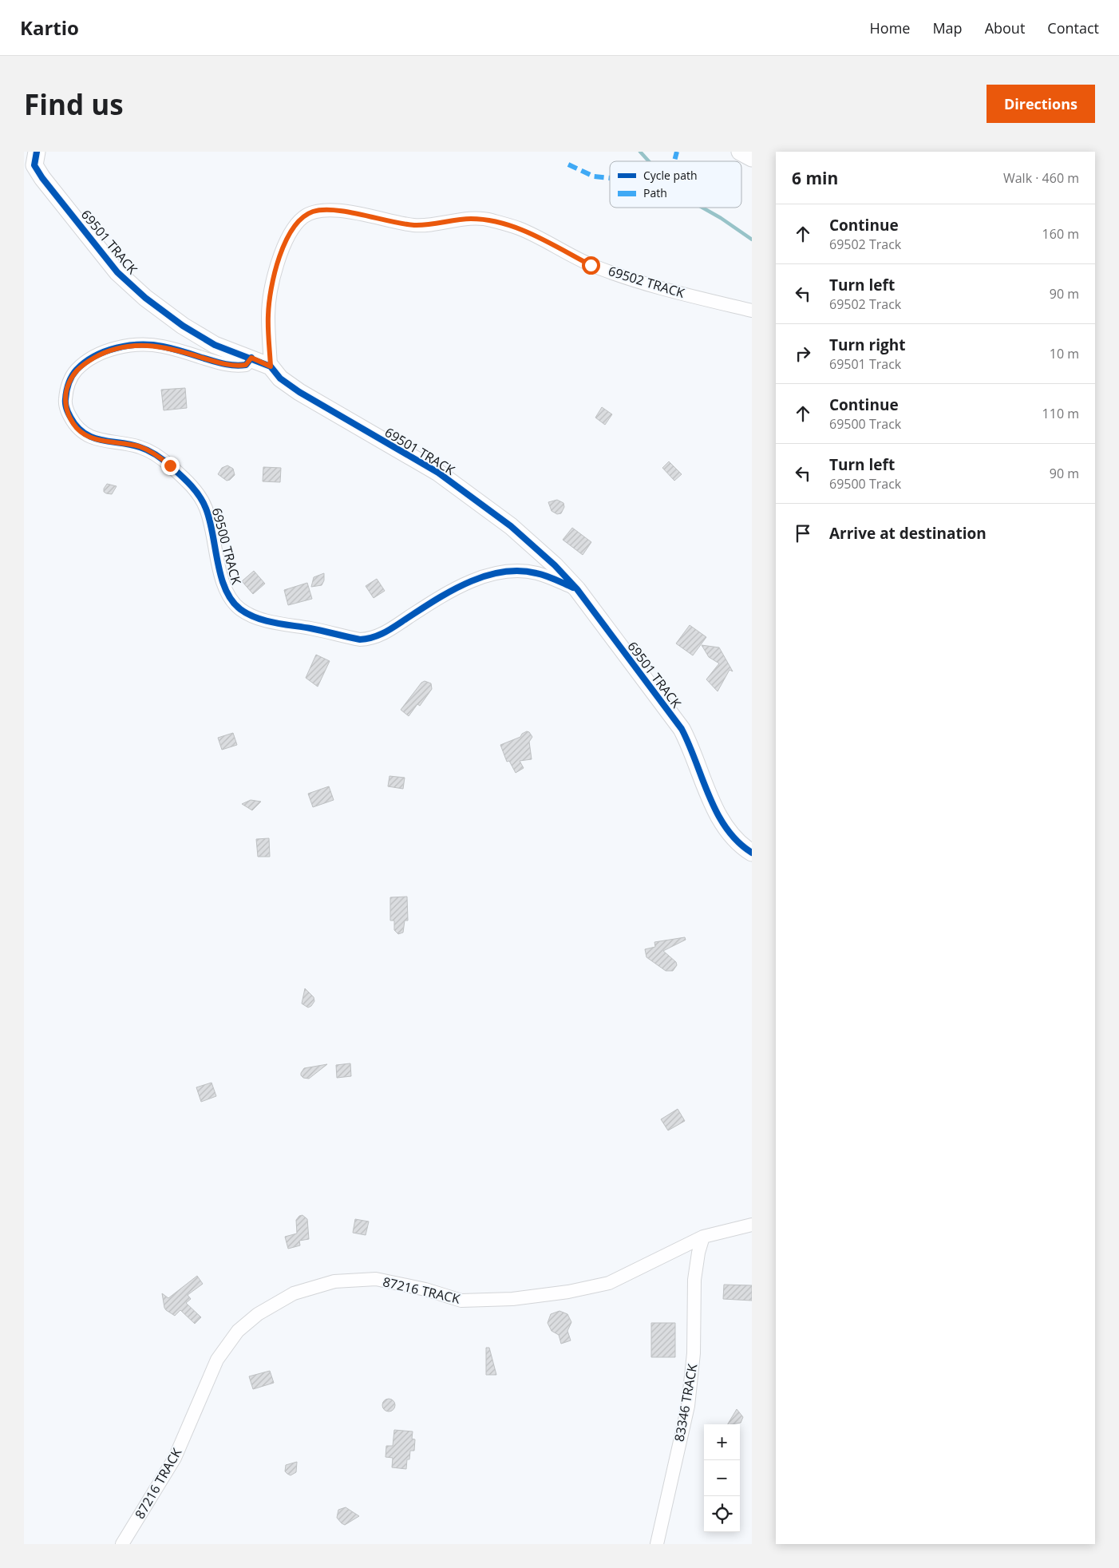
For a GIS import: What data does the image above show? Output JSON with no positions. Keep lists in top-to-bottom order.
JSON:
{
  "streets": {
    "street": [
      "69501 TRACK",
      "69502 TRACK",
      "69500 TRACK",
      "87216 TRACK",
      "83346 TRACK"
    ]
  },
  "crossings": [
    ["69501 TRACK", "69502 TRACK"],
    ["69501 TRACK", "69500 TRACK"],
    ["87216 TRACK", "83346 TRACK"]
  ],
  "legend": ["Cycle path", "Path"],
  "page": {
    "header": "Kartio",
    "nav": [
      "Home",
      "Map",
      "About",
      "Contact"
    ],
    "buttons": "Directions",
    "title": "Find us",
    "heading": ["6 min", "Walk · 460 m"],
    "list": [
      ["Continue", "69502 Track", "160 m"],
      ["Turn left", "69502 Track", "90 m"],
      ["Turn right", "69501 Track", "10 m"],
      ["Continue", "69500 Track", "110 m"],
      ["Turn left", "69500 Track", "90 m"],
      "Arrive at destination"
    ],
    "map_buttons": ["+", "−"]
  }
}
